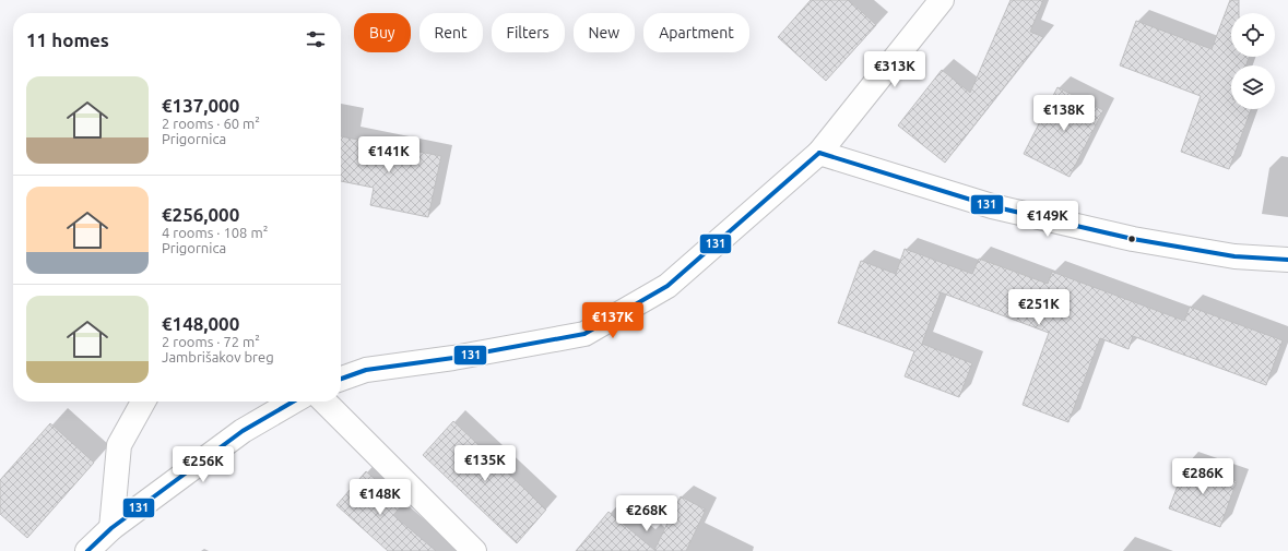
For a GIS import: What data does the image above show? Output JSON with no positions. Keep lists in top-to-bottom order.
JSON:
{
  "lines": ["transit line 131"],
  "page": {
    "chip": [
      "Buy",
      "Rent",
      "Filters",
      "New",
      "Apartment"
    ],
    "heading": "11 homes",
    "price": [
      "€313K",
      "€138K",
      "€141K",
      "€149K",
      "€251K",
      "€137K",
      "€135K",
      "€256K",
      "€286K",
      "€148K",
      "€268K"
    ],
    "list": [
      {
        "name": "€137,000",
        "note": "2 rooms · 60 m² · Prigornica"
      },
      {
        "name": "€256,000",
        "note": "4 rooms · 108 m² · Prigornica"
      },
      {
        "name": "€148,000",
        "note": "2 rooms · 72 m² · Jambrišakov breg"
      }
    ]
  }
}
